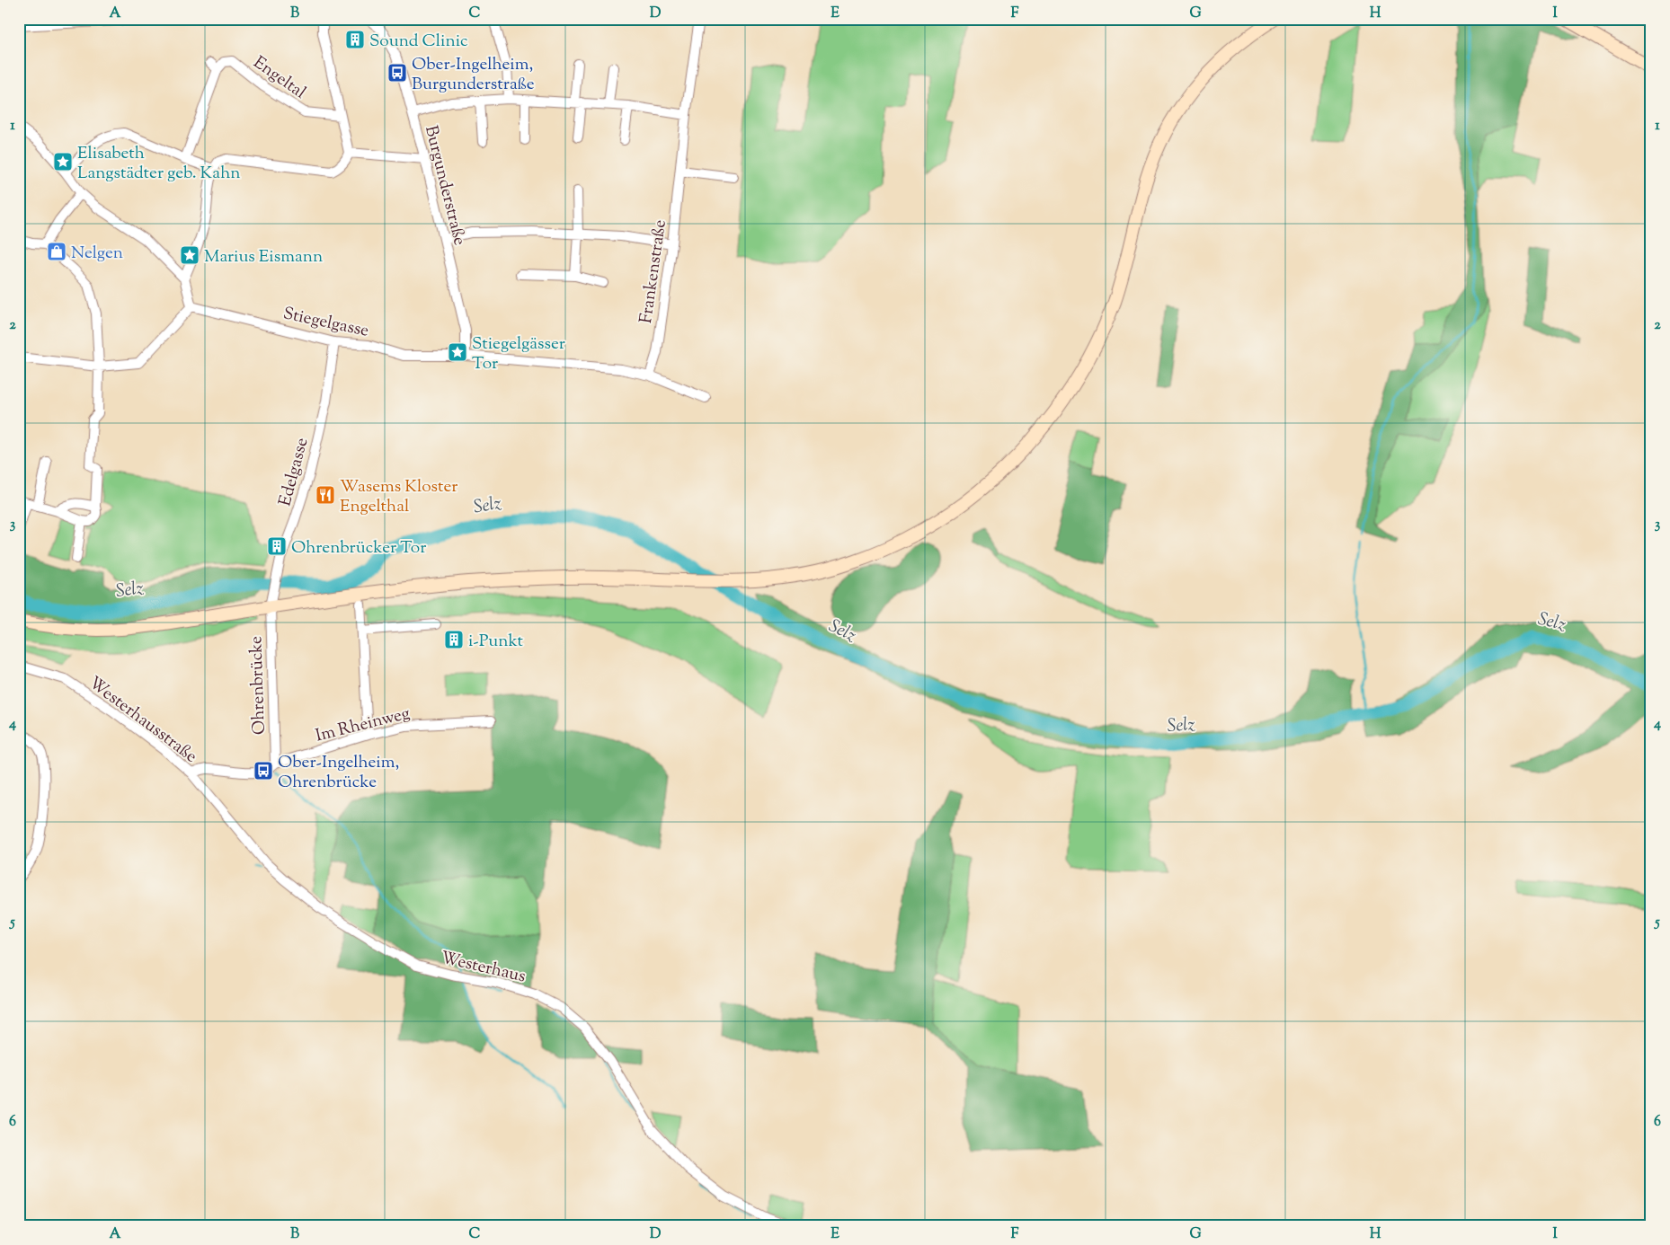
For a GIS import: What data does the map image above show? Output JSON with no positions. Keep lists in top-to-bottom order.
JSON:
{
  "streets": {
    "street": [
      "Engeltal",
      "Burgunderstraße",
      "Frankenstraße",
      "Stiegelgasse",
      "Edelgasse",
      "Ohrenbrücke",
      "Westerhausstraße",
      "Im Rheinweg",
      "Westerhaus"
    ]
  },
  "crossings": [
    ["Burgunderstraße", "Stiegelgasse"],
    ["Frankenstraße", "Stiegelgasse"],
    ["Stiegelgasse", "Edelgasse"],
    ["Edelgasse", "Ohrenbrücke"],
    ["Ohrenbrücke", "Im Rheinweg"],
    ["Westerhausstraße", "Im Rheinweg"],
    ["Westerhausstraße", "Westerhaus"]
  ],
  "water": ["Selz"],
  "places": {
    "building": ["Sound Clinic", "Ohrenbrücker Tor", "i-Punkt"],
    "bus stop": ["Ober-Ingelheim, Burgunderstraße", "Ober-Ingelheim, Ohrenbrücke"],
    "place": ["Elisabeth Langstädter geb. Kahn", "Marius Eismann", "Stiegelgässer Tor"],
    "shop": ["Nelgen"],
    "restaurant": ["Wasems Kloster Engelthal"]
  },
  "grid": {
    "columns": [
      "A",
      "B",
      "C",
      "D",
      "E",
      "F",
      "G",
      "H",
      "I"
    ],
    "rows": [
      "1",
      "2",
      "3",
      "4",
      "5",
      "6"
    ]
  }
}
